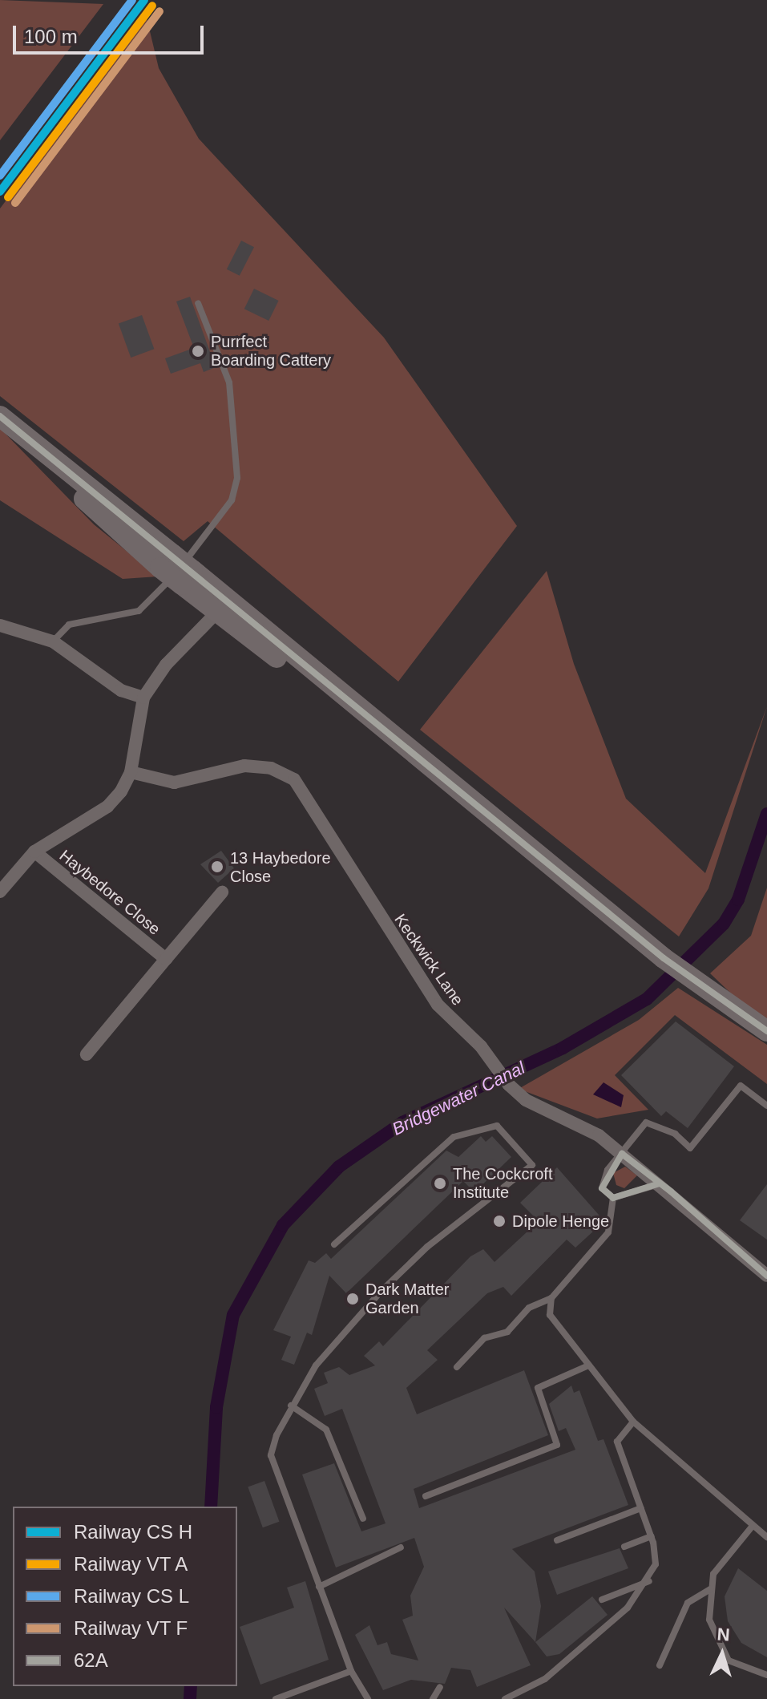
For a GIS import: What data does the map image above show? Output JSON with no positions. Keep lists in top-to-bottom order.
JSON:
{
  "streets": {
    "street": ["Haybedore Close", "Keckwick Lane"]
  },
  "water": ["Bridgewater Canal"],
  "places": [
    "Purrfect Boarding Cattery",
    "13 Haybedore Close",
    "The Cockcroft Institute",
    "Dipole Henge",
    "Dark Matter Garden"
  ],
  "lines": ["transit line 62A"],
  "legend": [
    "Railway CS H",
    "Railway VT A",
    "Railway CS L",
    "Railway VT F",
    "62A"
  ],
  "scale_bar": "100 m",
  "north": "top"
}
